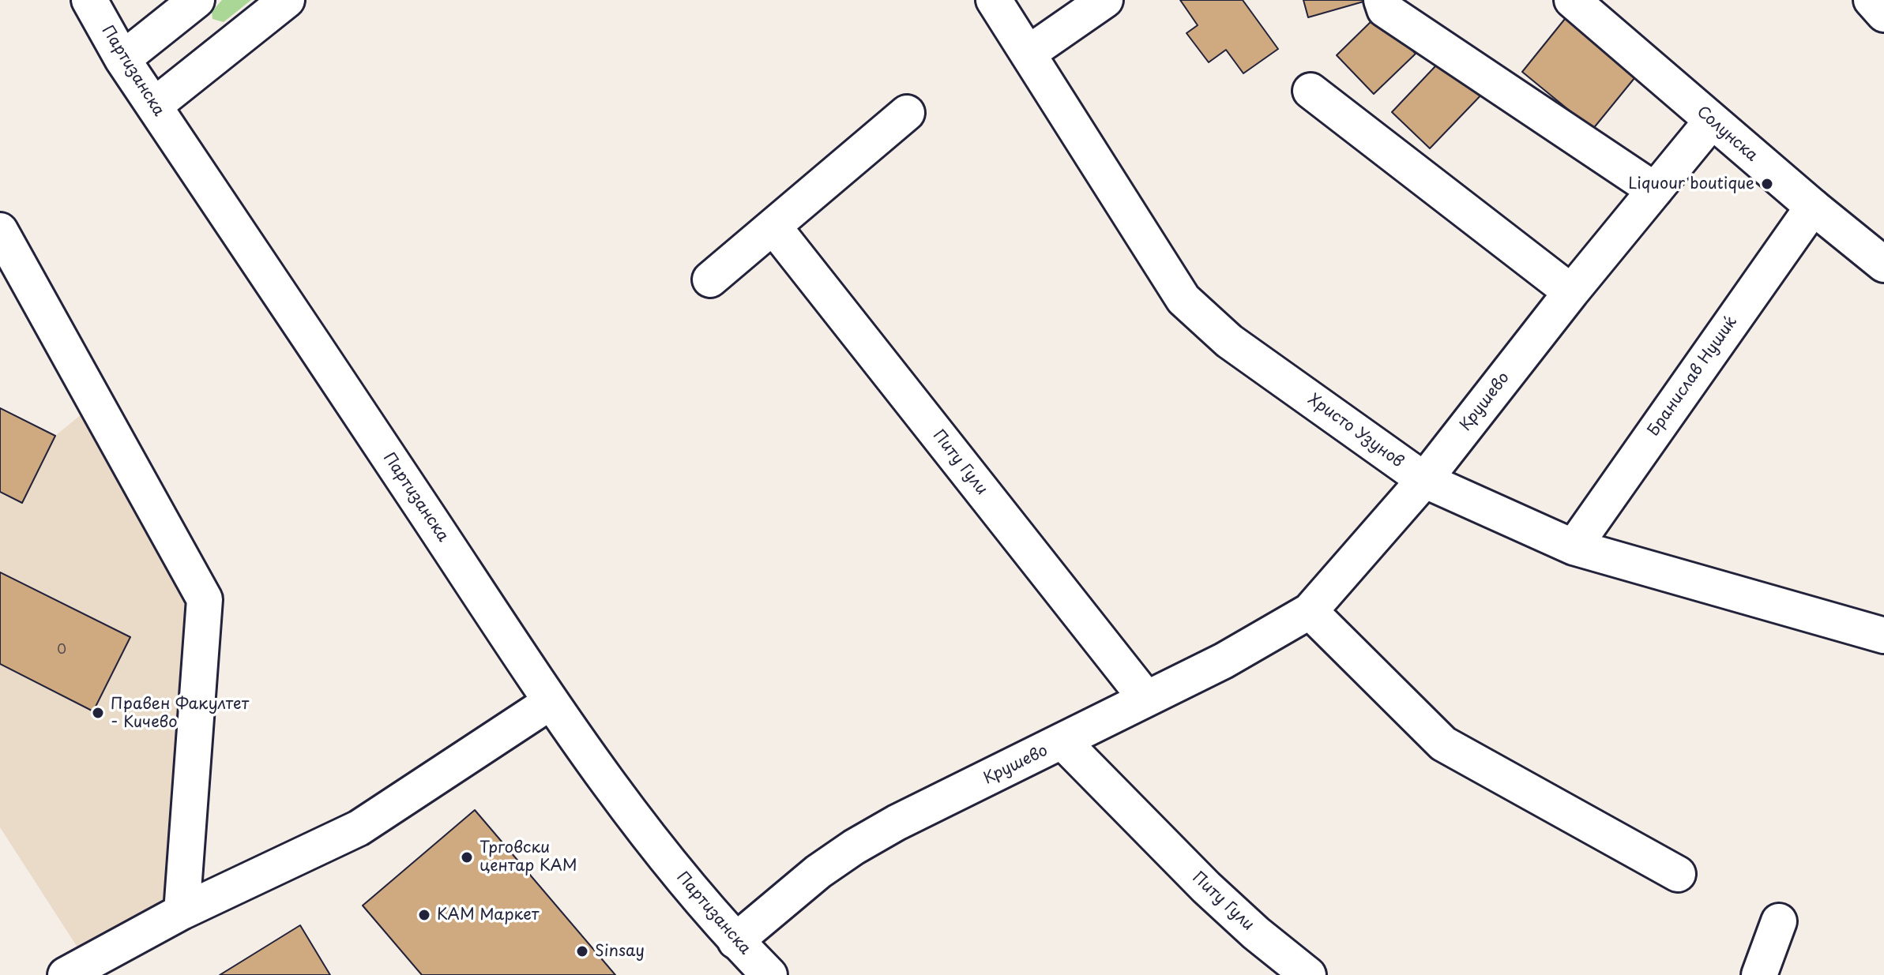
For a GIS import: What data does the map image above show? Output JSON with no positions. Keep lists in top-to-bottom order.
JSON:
{
  "streets": {
    "street": [
      "Партизанска",
      "Солунска",
      "Бранислав Нушиќ",
      "Крушево",
      "Христо Узунов",
      "Питу Гули"
    ]
  },
  "crossings": [
    ["Партизанска", "Крушево"],
    ["Солунска", "Бранислав Нушиќ"],
    ["Солунска", "Крушево"],
    ["Бранислав Нушиќ", "Христо Узунов"],
    ["Крушево", "Христо Узунов"],
    ["Крушево", "Питу Гули"]
  ],
  "places": [
    "Liquour boutique",
    "Правен Факултет - Кичево",
    "Трговски центар КАМ",
    "КАМ Маркет",
    "Sinsay"
  ],
  "house_numbers": ["0"]
}
